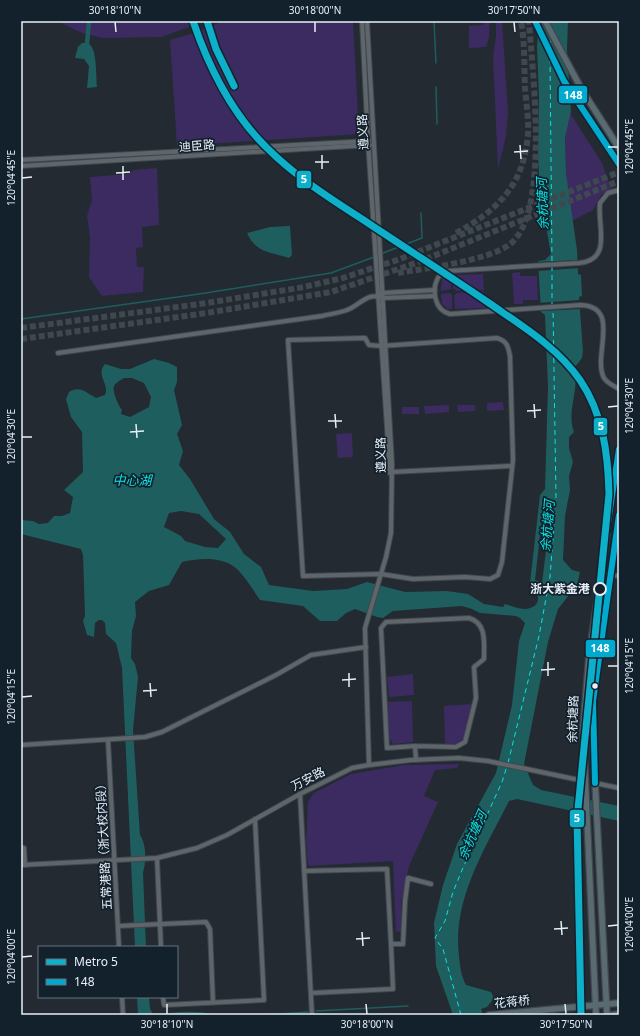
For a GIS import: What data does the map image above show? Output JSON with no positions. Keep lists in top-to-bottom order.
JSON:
{
  "streets": {
    "main road": ["余杭塘路", "花蒋桥"],
    "street": [
      "遵义路",
      "迪臣路",
      "万安路",
      "五常港路（浙大校内段）"
    ]
  },
  "crossings": [
    ["遵义路", "迪臣路"],
    ["余杭塘路", "万安路"],
    ["余杭塘路", "花蒋桥"],
    ["万安路", "五常港路（浙大校内段）"]
  ],
  "water": ["余杭塘河", "中心湖"],
  "places": ["浙大紫金港"],
  "lines": ["metro line 5", "transit line 148"],
  "legend": ["Metro 5", "148"],
  "coordinates": [
    "30°18'10\"N",
    "30°18'00\"N",
    "30°17'50\"N",
    "120°04'45\"E",
    "120°04'30\"E",
    "120°04'15\"E",
    "120°04'00\"E"
  ]
}
